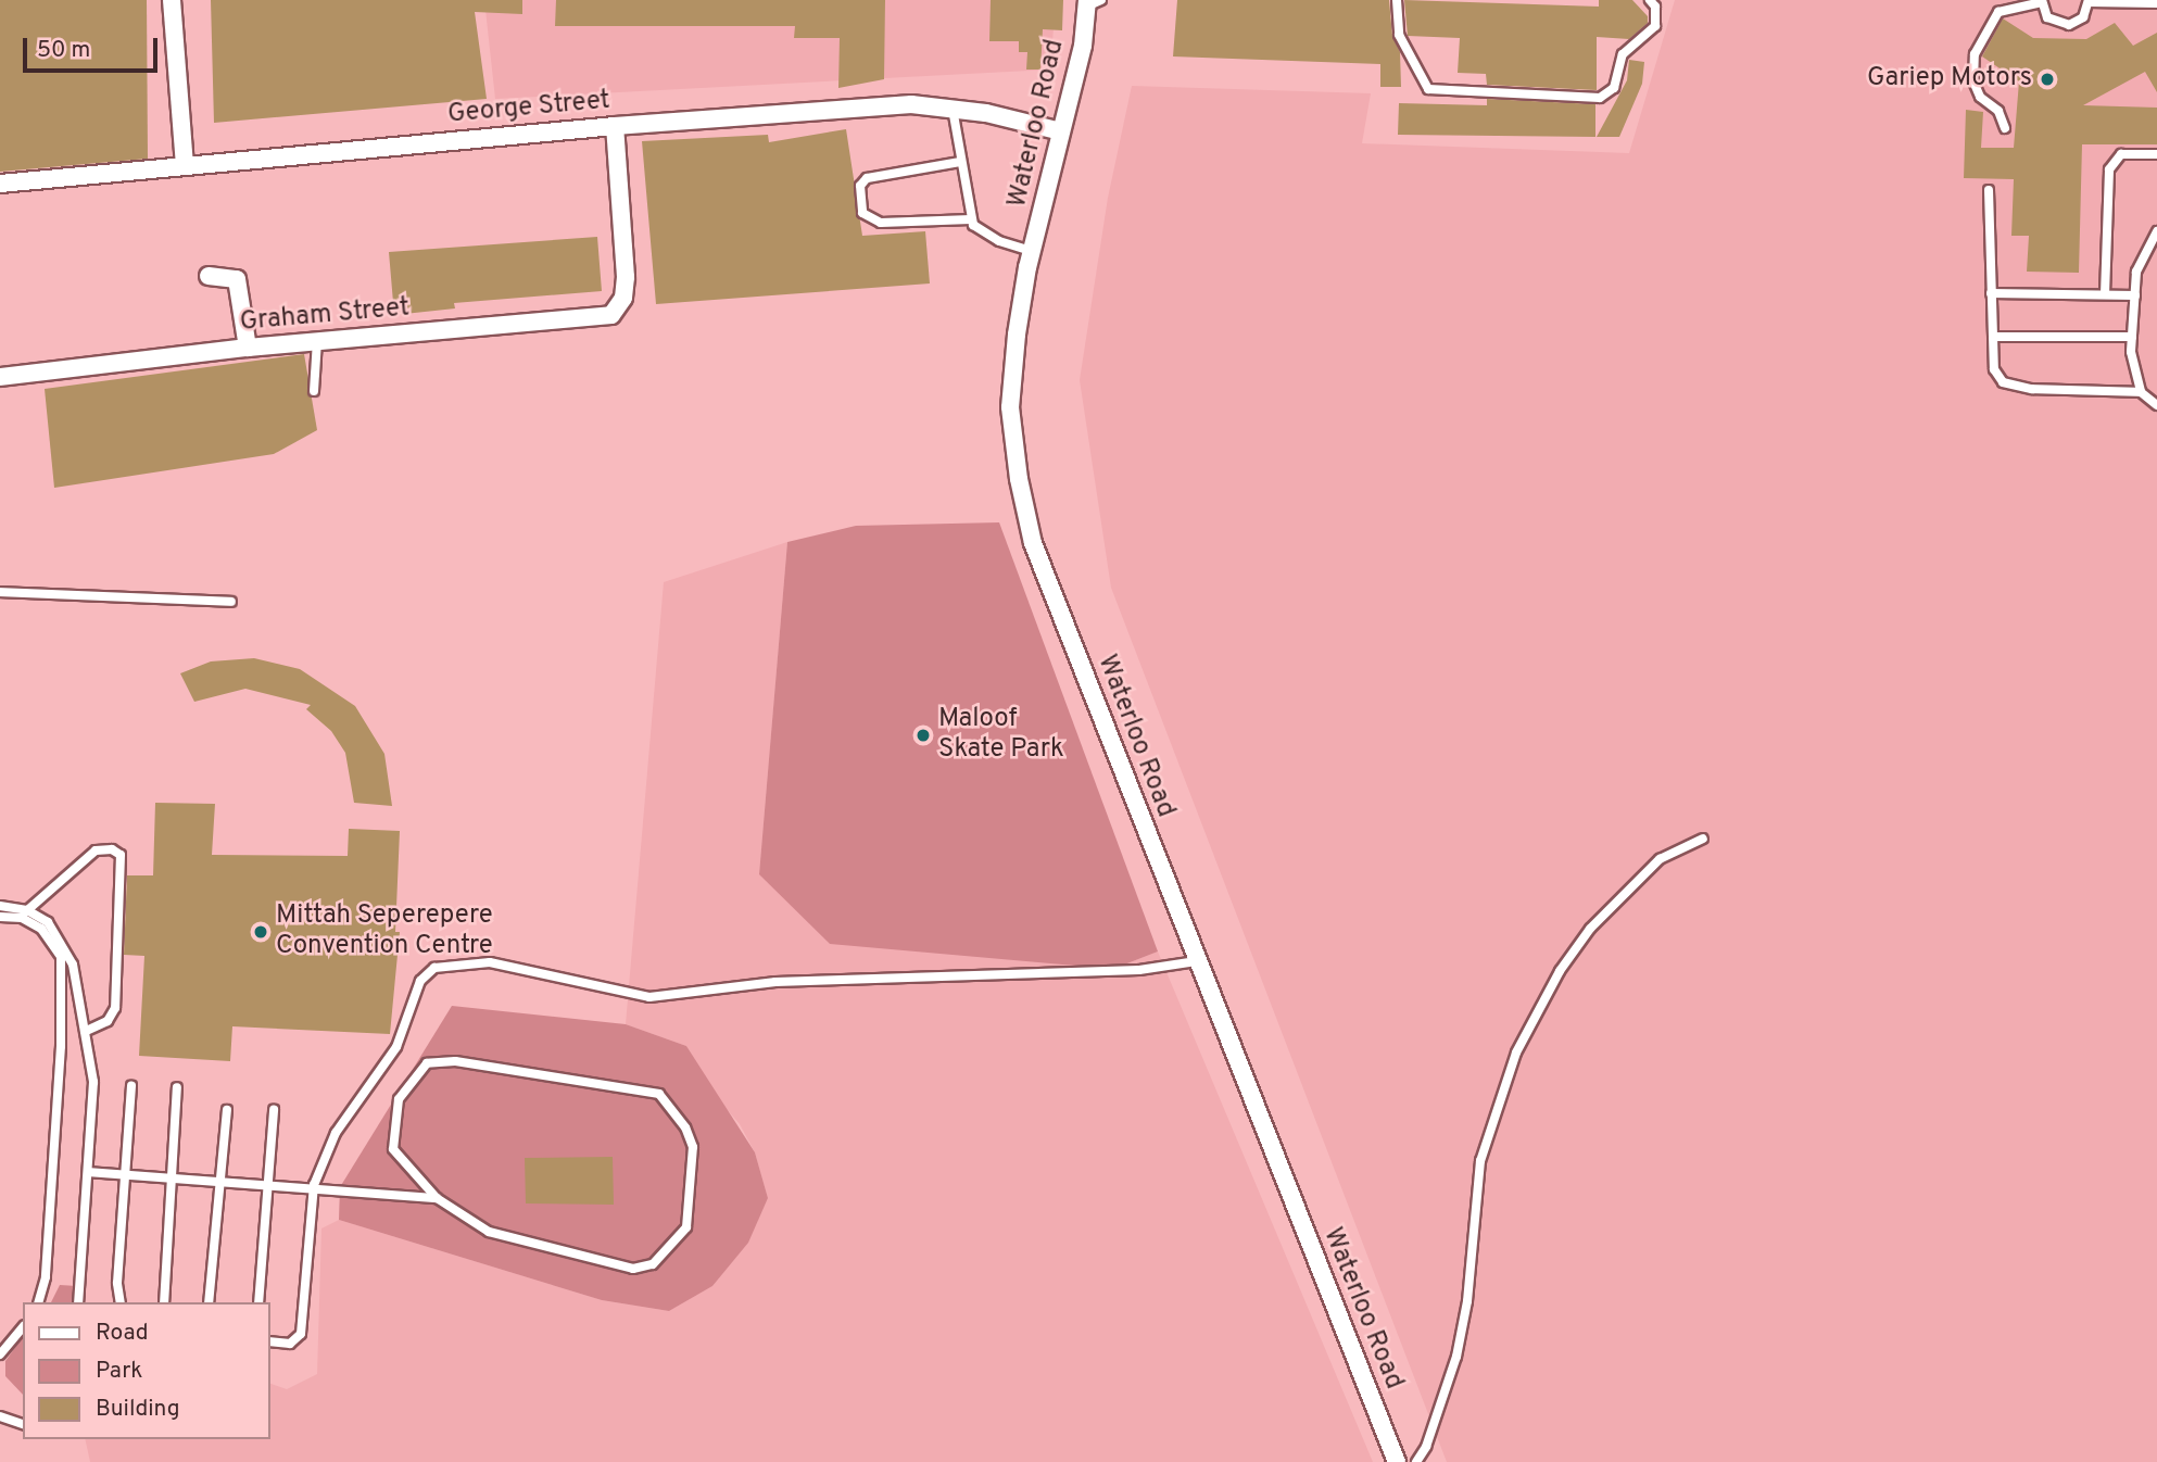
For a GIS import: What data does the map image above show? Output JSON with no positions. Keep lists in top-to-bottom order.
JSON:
{
  "streets": {
    "street": ["George Street", "Waterloo Road", "Graham Street"]
  },
  "crossings": [
    ["George Street", "Waterloo Road"],
    ["George Street", "Graham Street"]
  ],
  "places": ["Gariep Motors", "Maloof Skate Park", "Mittah Seperepere Convention Centre"],
  "legend": ["Road", "Park", "Building"],
  "scale_bar": "50 m"
}
